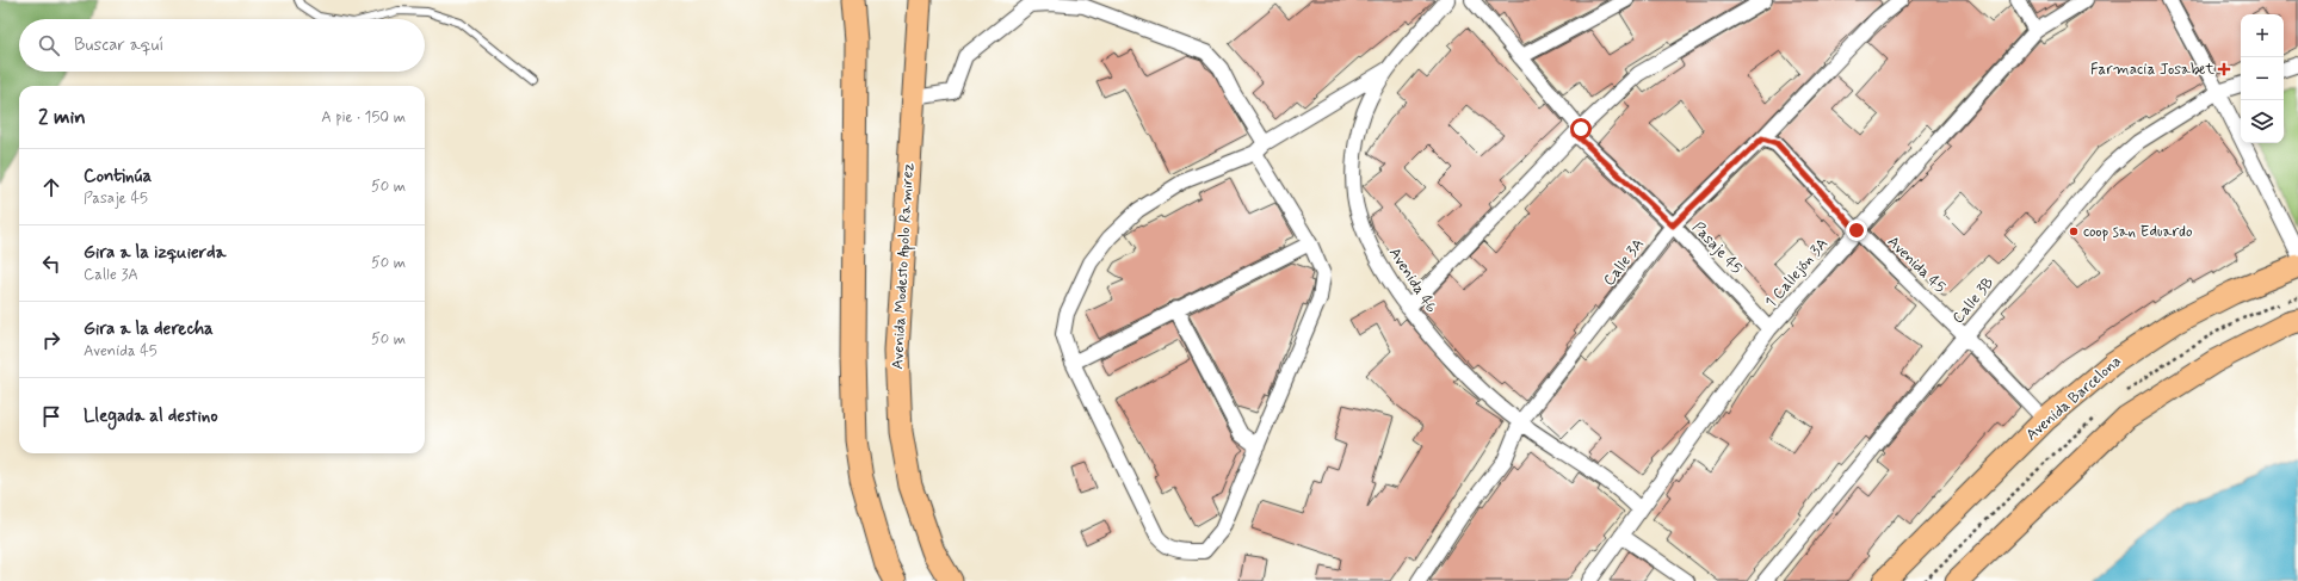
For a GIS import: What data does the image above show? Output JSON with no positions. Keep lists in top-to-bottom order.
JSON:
{
  "streets": {
    "main road": ["Avenida Modesto Apolo Ramirez", "Avenida Barcelona"],
    "street": [
      "Pasaje 45",
      "Calle 3A",
      "Avenida 45",
      "1 Callejón 3A",
      "Avenida 46",
      "Calle 3B"
    ]
  },
  "crossings": [
    ["Pasaje 45", "Calle 3A"],
    ["Pasaje 45", "1 Callejón 3A"],
    ["Calle 3A", "Avenida 45"],
    ["Calle 3A", "Avenida 46"],
    ["Avenida 45", "1 Callejón 3A"],
    ["Avenida 45", "Calle 3B"],
    ["Avenida 45", "Avenida Barcelona"],
    ["1 Callejón 3A", "Avenida 46"]
  ],
  "places": {
    "health": ["Farmacia Josabet"],
    "other": ["coop san Eduardo"]
  },
  "page": {
    "map_buttons": ["+", "−"],
    "search": "Buscar aquí",
    "heading": ["2 min", "A pie · 150 m"],
    "list": [
      ["Continúa", "Pasaje 45", "50 m"],
      ["Gira a la izquierda", "Calle 3A", "50 m"],
      ["Gira a la derecha", "Avenida 45", "50 m"],
      "Llegada al destino"
    ]
  }
}
